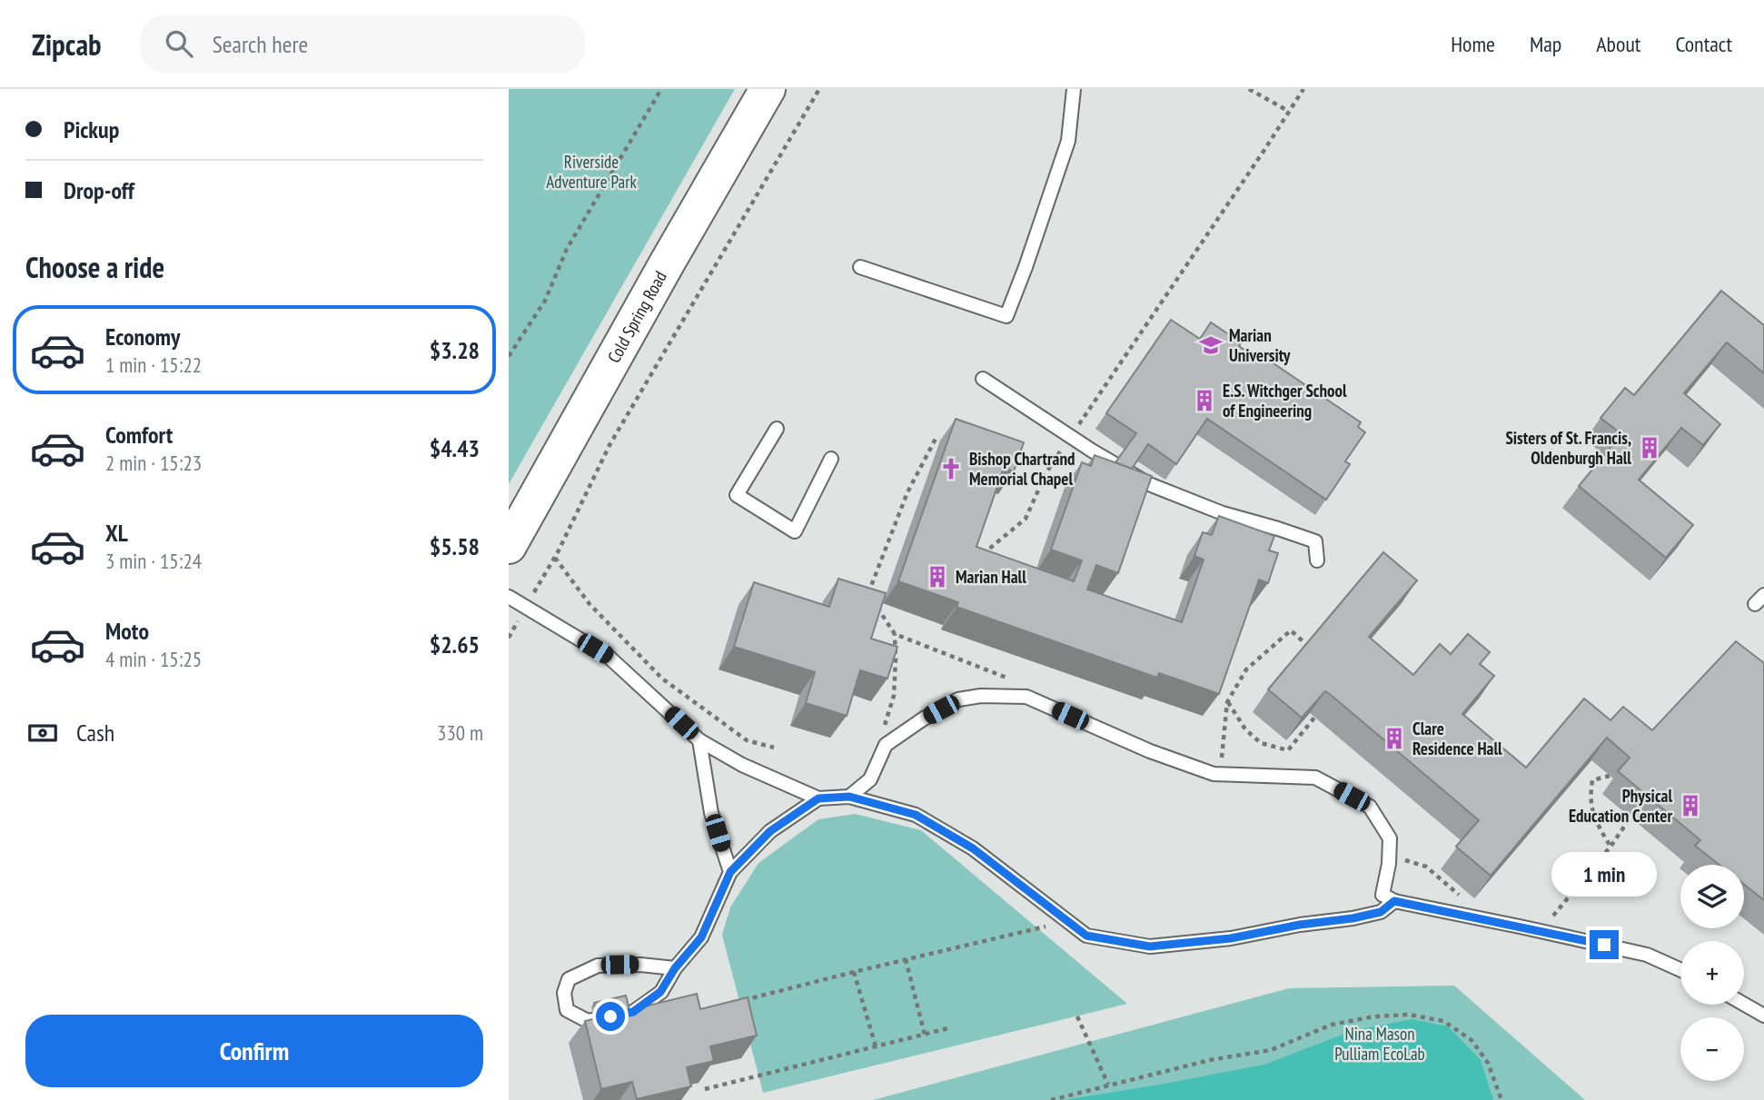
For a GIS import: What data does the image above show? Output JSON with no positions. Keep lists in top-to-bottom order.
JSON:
{
  "streets": {
    "street": ["Cold Spring Road"]
  },
  "parks": ["Riverside Adventure Park", "Nina Mason Pulliam EcoLab"],
  "places": {
    "school or university": ["Marian University"],
    "building": [
      "E.S. Witchger School of Engineering",
      "Sisters of St. Francis, Oldenburgh Hall",
      "Marian Hall",
      "Clare Residence Hall",
      "Physical Education Center"
    ],
    "church": ["Bishop Chartrand Memorial Chapel"]
  },
  "page": {
    "header": "Zipcab",
    "search": "Search here",
    "nav": [
      "Home",
      "Map",
      "About",
      "Contact"
    ],
    "banner": ["Pickup", "Drop-off"],
    "heading": "Choose a ride",
    "list": [
      {
        "name": "Economy",
        "note": "1 min · 15:22",
        "value": "$3.28"
      },
      {
        "name": "Comfort",
        "note": "2 min · 15:23",
        "value": "$4.43"
      },
      {
        "name": "XL",
        "note": "3 min · 15:24",
        "value": "$5.58"
      },
      {
        "name": "Moto",
        "note": "4 min · 15:25",
        "value": "$2.65"
      }
    ],
    "pay": ["Cash", "330 m"],
    "bubble": "1 min",
    "map_buttons": ["+", "−"],
    "buttons": "Confirm"
  }
}
